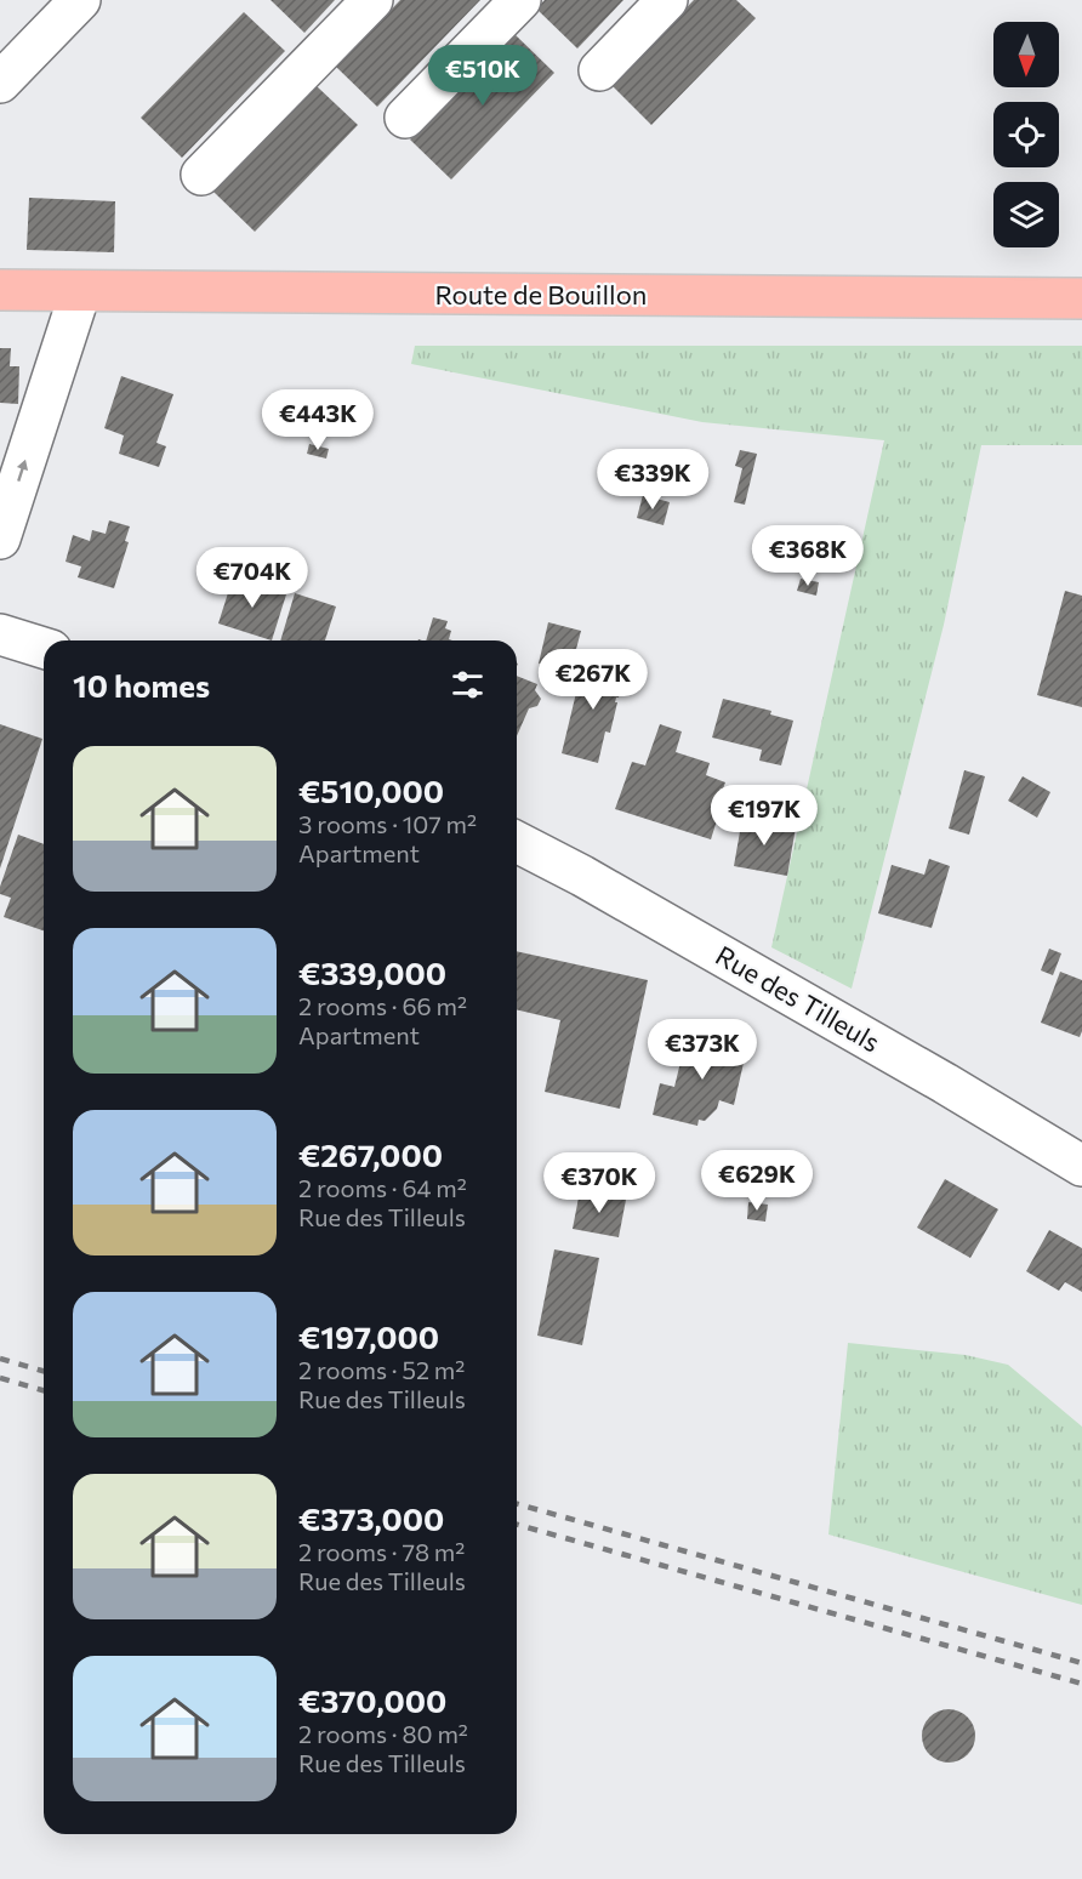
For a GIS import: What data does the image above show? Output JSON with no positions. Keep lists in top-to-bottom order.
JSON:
{
  "streets": {
    "main road": ["Route de Bouillon"],
    "street": ["Rue des Tilleuls"]
  },
  "north": "bottom",
  "page": {
    "price": [
      "€510K",
      "€443K",
      "€339K",
      "€368K",
      "€704K",
      "€267K",
      "€197K",
      "€373K",
      "€629K",
      "€370K"
    ],
    "heading": "10 homes",
    "list": [
      {
        "name": "€510,000",
        "note": "3 rooms · 107 m² · Apartment"
      },
      {
        "name": "€339,000",
        "note": "2 rooms · 66 m² · Apartment"
      },
      {
        "name": "€267,000",
        "note": "2 rooms · 64 m² · Rue des Tilleuls"
      },
      {
        "name": "€197,000",
        "note": "2 rooms · 52 m² · Rue des Tilleuls"
      },
      {
        "name": "€373,000",
        "note": "2 rooms · 78 m² · Rue des Tilleuls"
      },
      {
        "name": "€370,000",
        "note": "2 rooms · 80 m² · Rue des Tilleuls"
      }
    ]
  }
}
